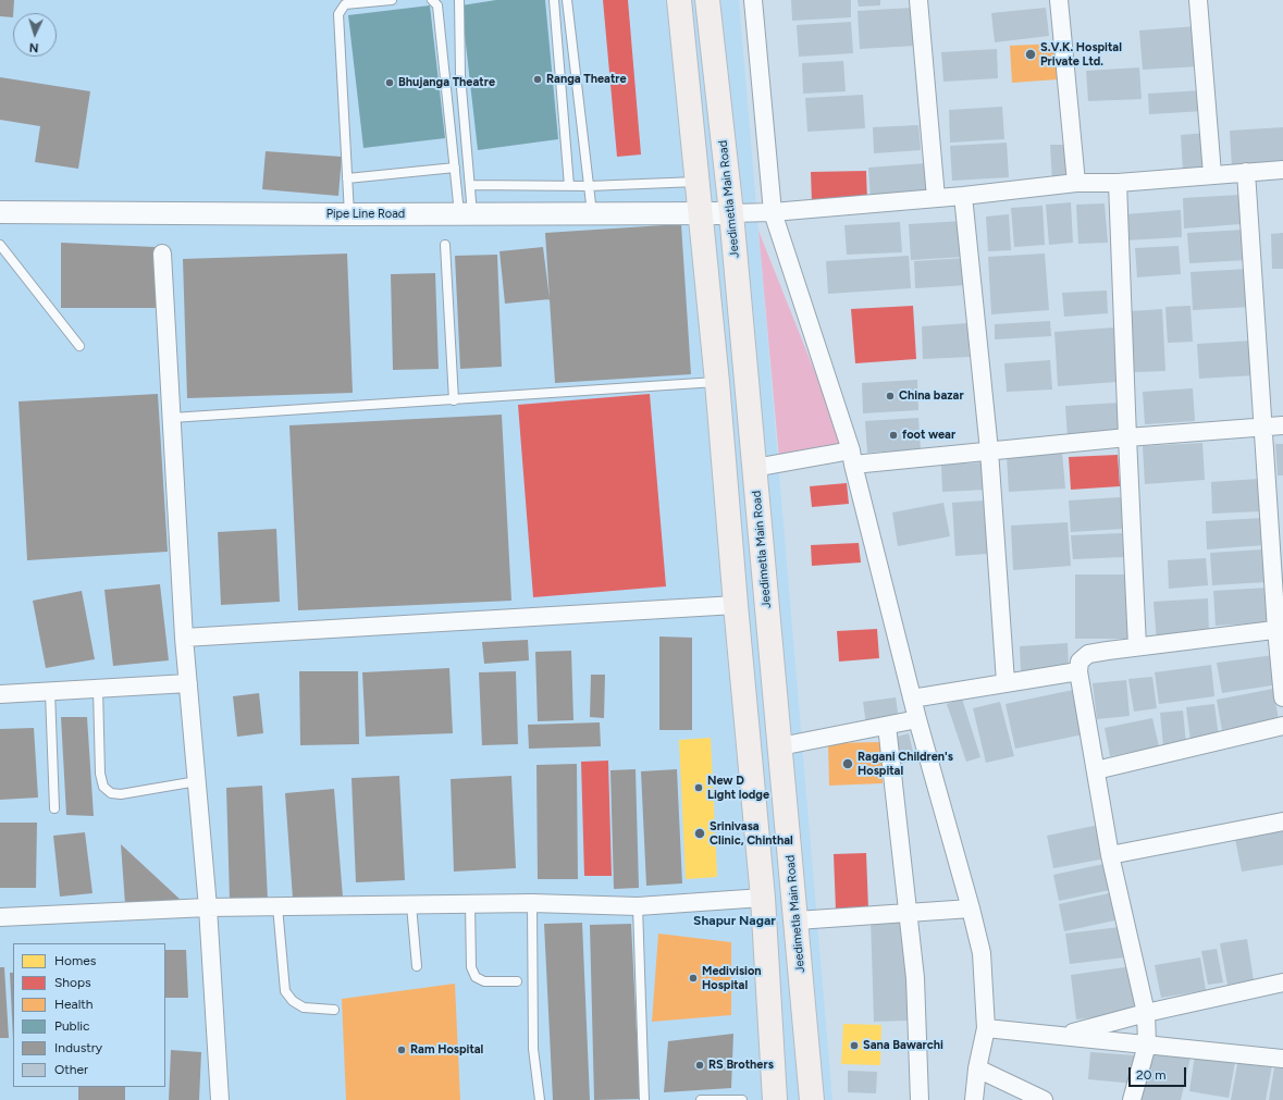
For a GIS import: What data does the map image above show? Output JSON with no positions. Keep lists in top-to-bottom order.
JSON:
{
  "streets": {
    "main road": ["Jeedimetla Main Road"],
    "street": ["Pipe Line Road"]
  },
  "crossings": [
    ["Jeedimetla Main Road", "Pipe Line Road"]
  ],
  "districts": ["Shapur Nagar"],
  "places": [
    "S.V.K. Hospital Private Ltd.",
    "Ranga Theatre",
    "Bhujanga Theatre",
    "China bazar",
    "foot wear",
    "Ragani Children's Hospital",
    "New D Light lodge",
    "Srinivasa Clinic, Chinthal",
    "Medivision Hospital",
    "Sana Bawarchi",
    "Ram Hospital",
    "RS Brothers"
  ],
  "legend": [
    "Homes",
    "Shops",
    "Health",
    "Public",
    "Industry",
    "Other"
  ],
  "scale_bar": "20 m",
  "north": "bottom"
}
